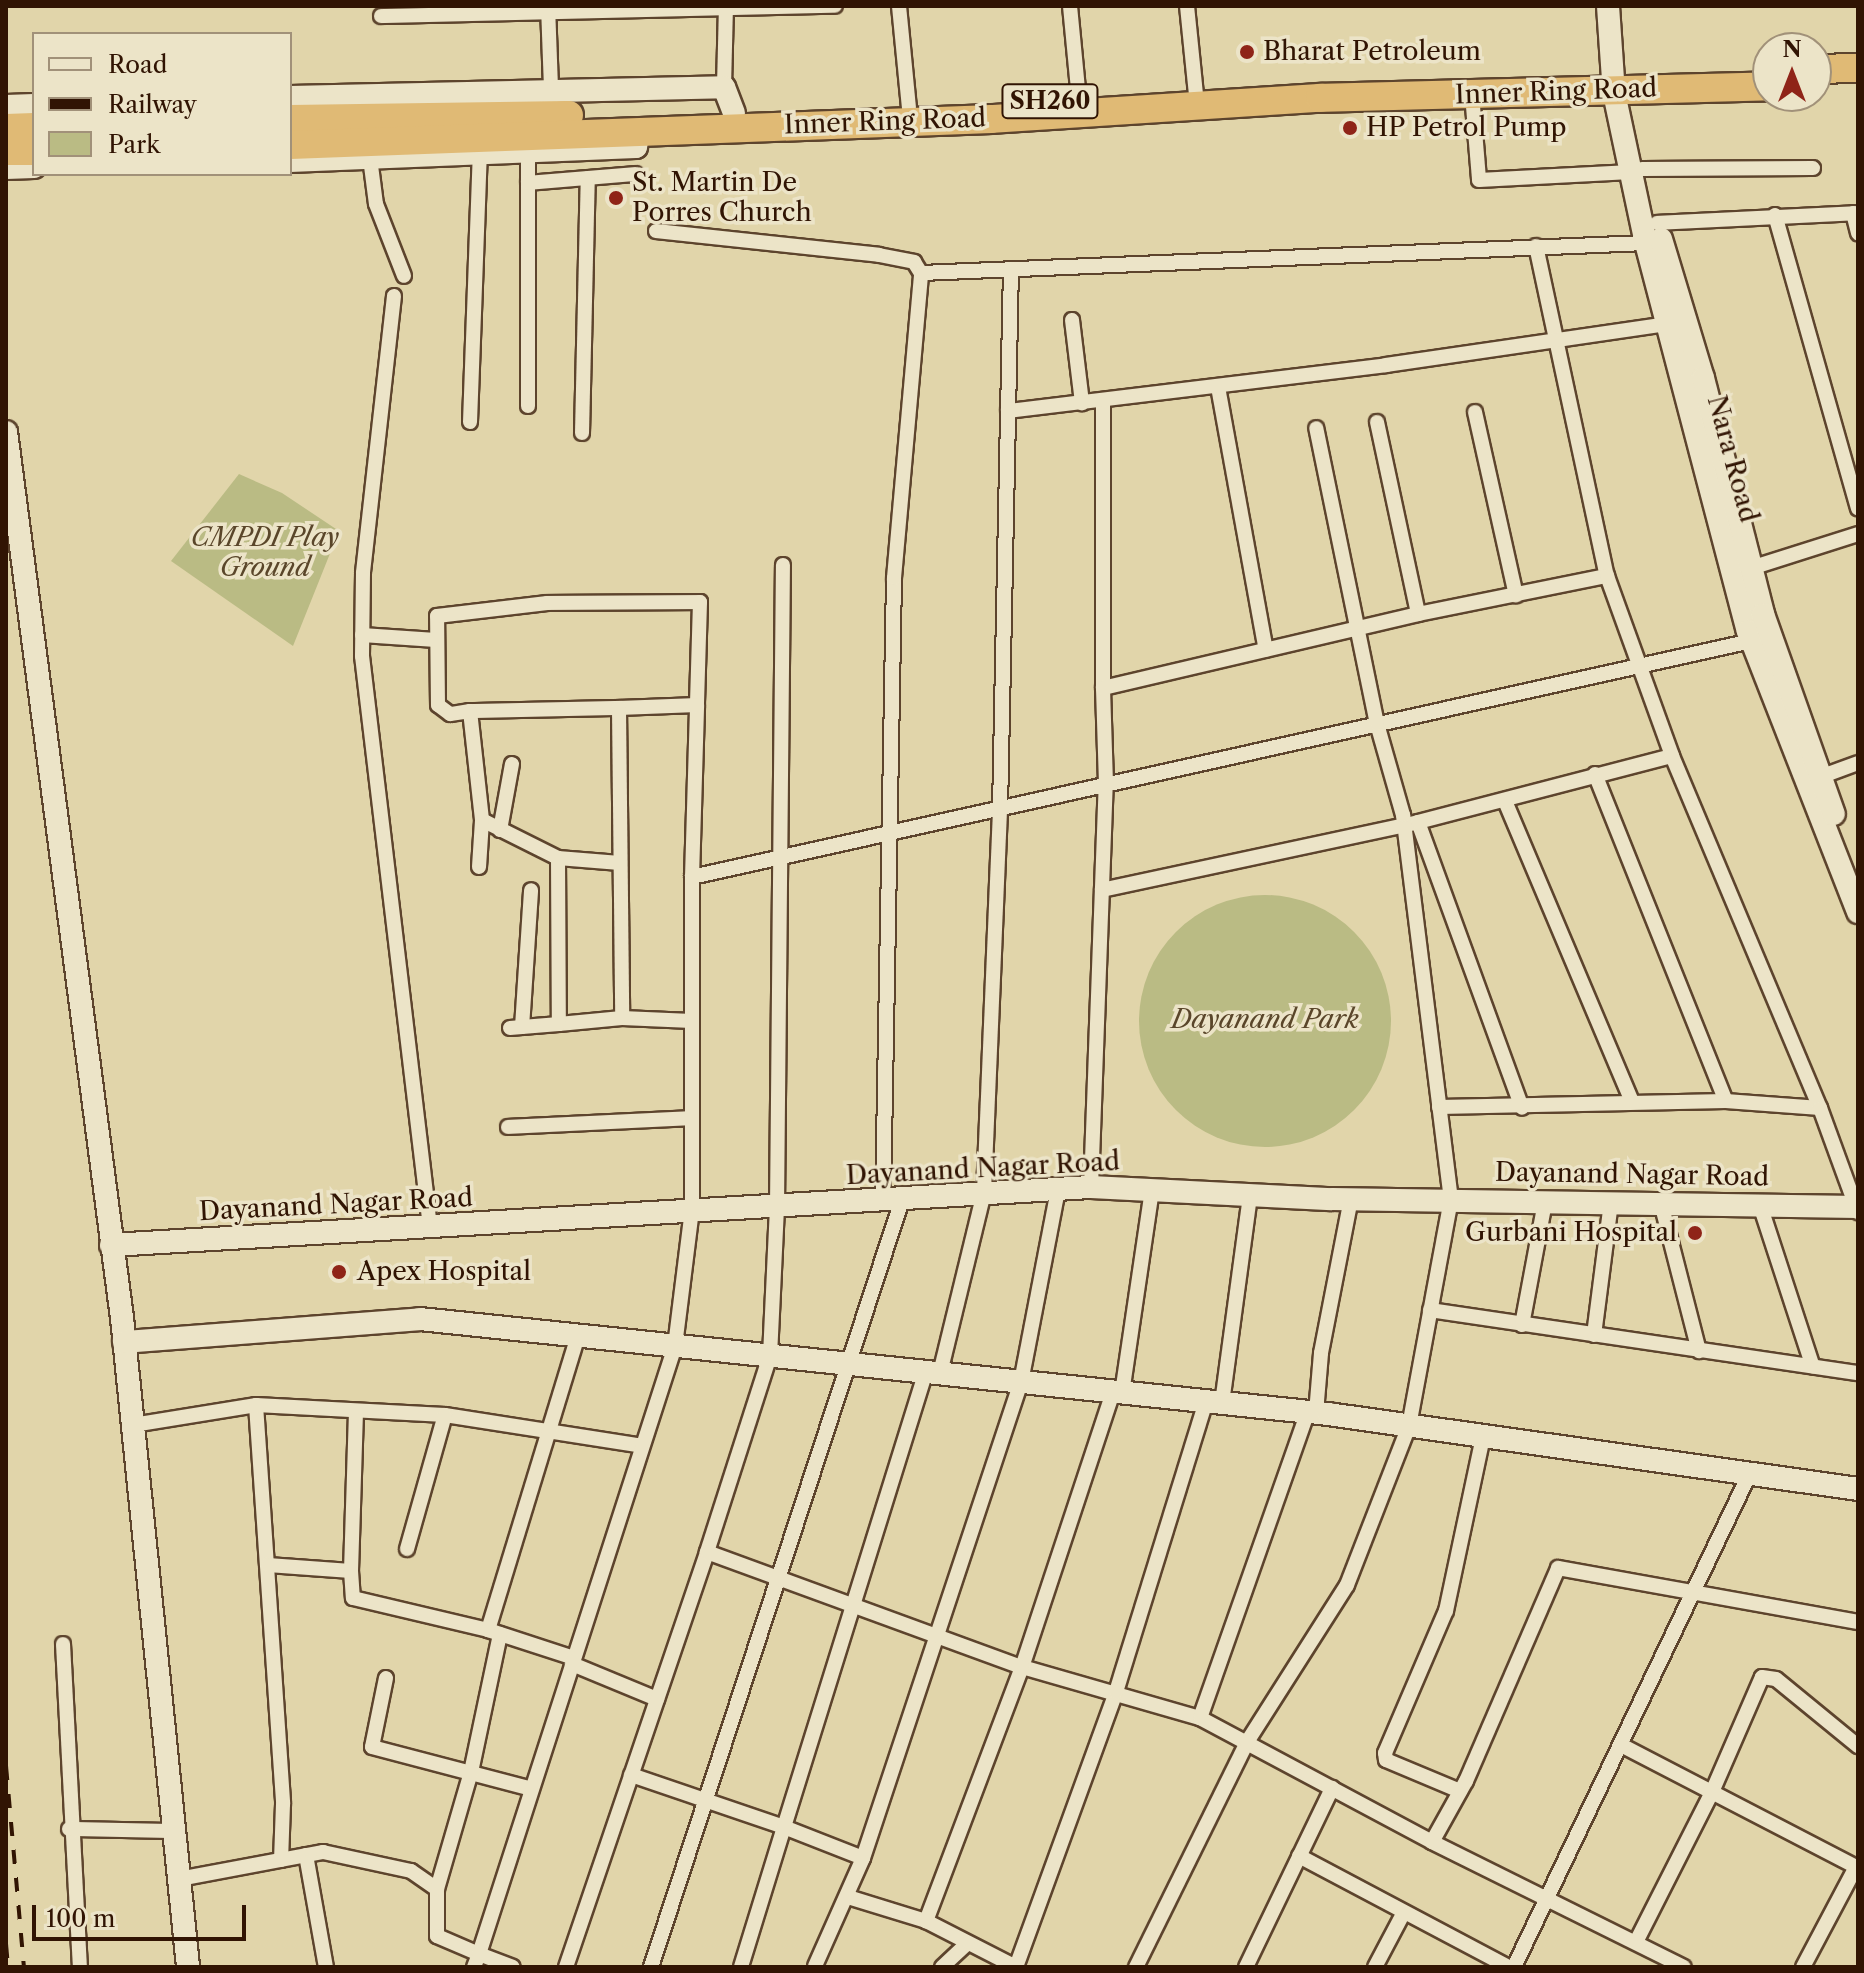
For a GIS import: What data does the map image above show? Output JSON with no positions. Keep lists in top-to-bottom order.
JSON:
{
  "streets": {
    "highway": ["Inner Ring Road", "SH260"],
    "street": ["Nara Road", "Dayanand Nagar Road"]
  },
  "crossings": [
    ["Inner Ring Road", "Nara Road"]
  ],
  "parks": ["CMPDI Play Ground", "Dayanand Park"],
  "places": [
    "Bharat Petroleum",
    "HP Petrol Pump",
    "St. Martin De Porres Church",
    "Gurbani Hospital",
    "Apex Hospital"
  ],
  "legend": ["Road", "Railway", "Park"],
  "scale_bar": "100 m",
  "north": "top"
}
